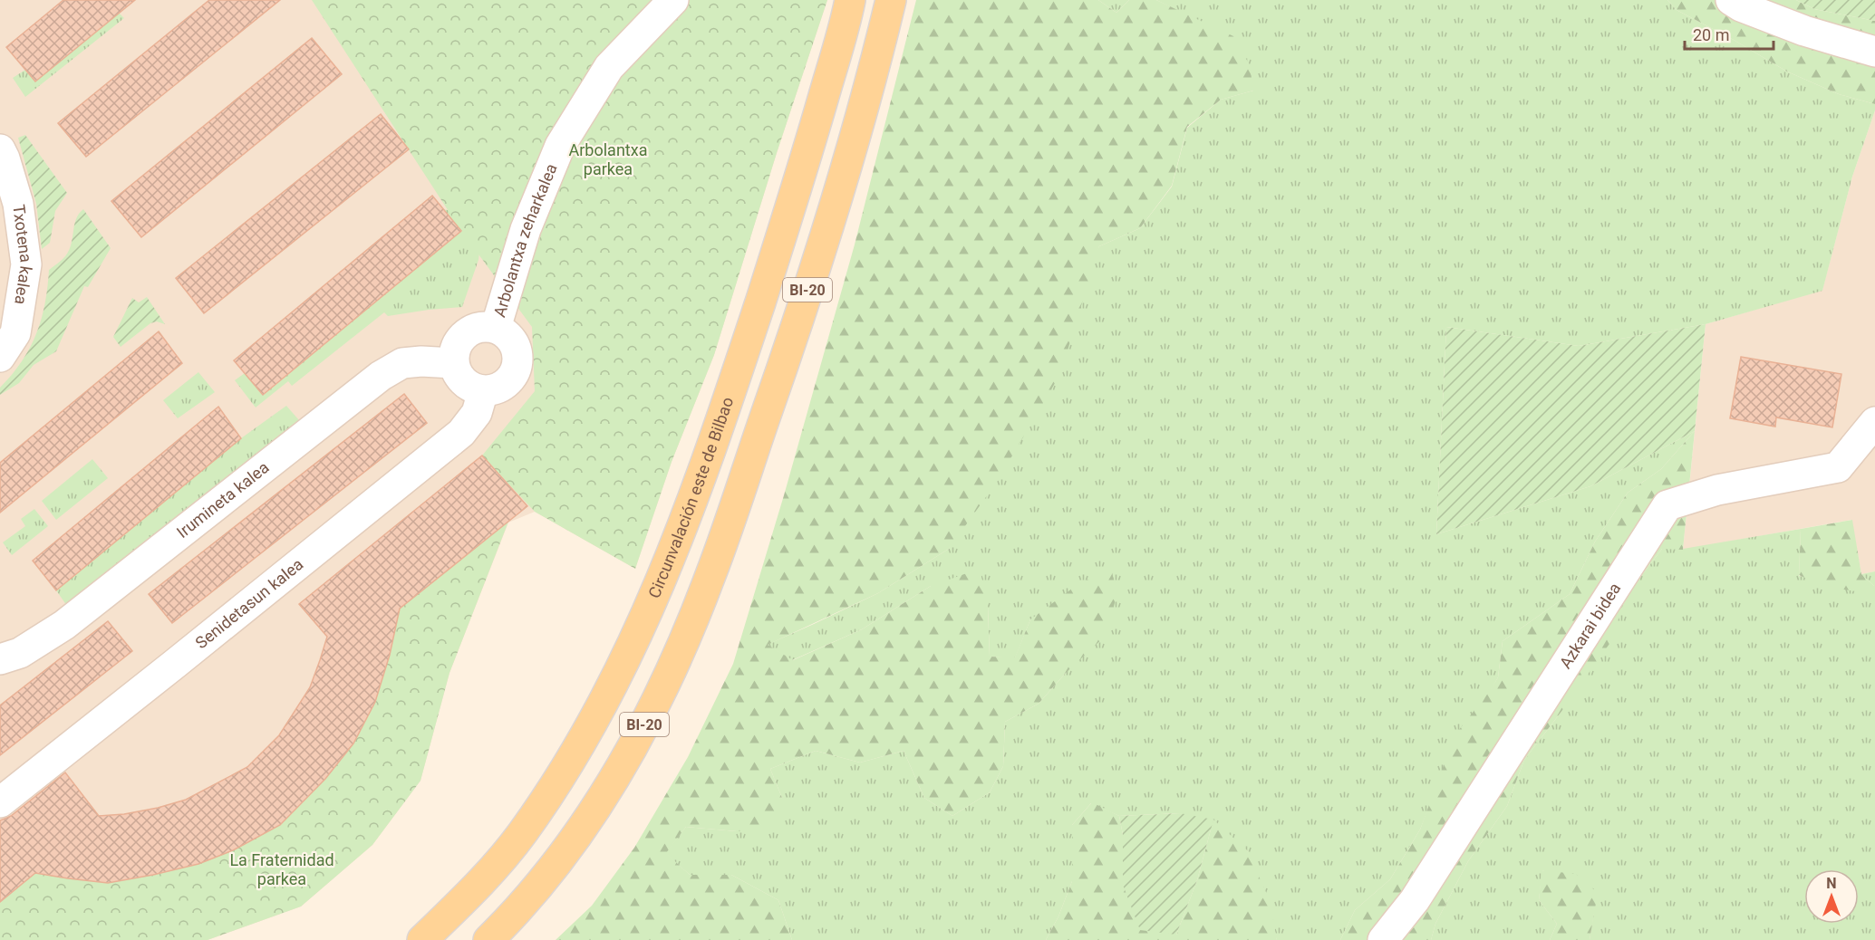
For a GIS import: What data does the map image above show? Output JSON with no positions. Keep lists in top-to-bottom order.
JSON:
{
  "streets": {
    "main road": ["BI-20", "Circunvalación este de Bilbao"],
    "street": [
      "Arbolantxa zeharkalea",
      "Txotena kalea",
      "Irumineta kalea",
      "Senidetasun kalea",
      "Azkarai bidea"
    ]
  },
  "crossings": [
    ["Arbolantxa zeharkalea", "Irumineta kalea"],
    ["Arbolantxa zeharkalea", "Senidetasun kalea"],
    ["Irumineta kalea", "Senidetasun kalea"]
  ],
  "parks": ["Arbolantxa parkea", "La Fraternidad parkea"],
  "scale_bar": "20 m",
  "north": "top"
}
